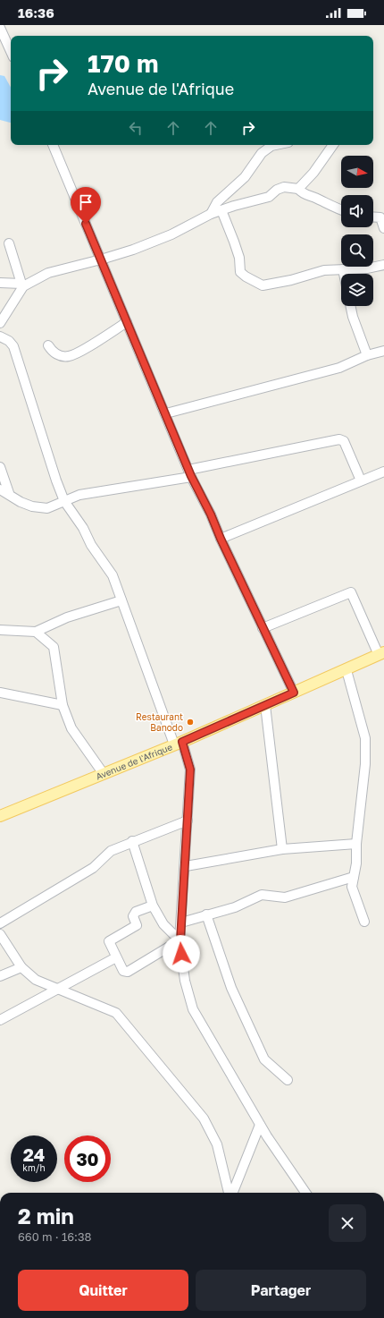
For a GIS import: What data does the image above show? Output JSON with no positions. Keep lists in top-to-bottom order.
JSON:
{
  "streets": {
    "main road": ["Avenue de l'Afrique"]
  },
  "places": ["Restaurant Banodo"],
  "north": "right",
  "page": {
    "status": "16:36",
    "turn": ["170 m", "Avenue de l'Afrique"],
    "speed": "24 km/h",
    "limit": "30",
    "heading": ["2 min", "660 m · 16:38"],
    "buttons": ["Quitter", "Partager"]
  }
}
